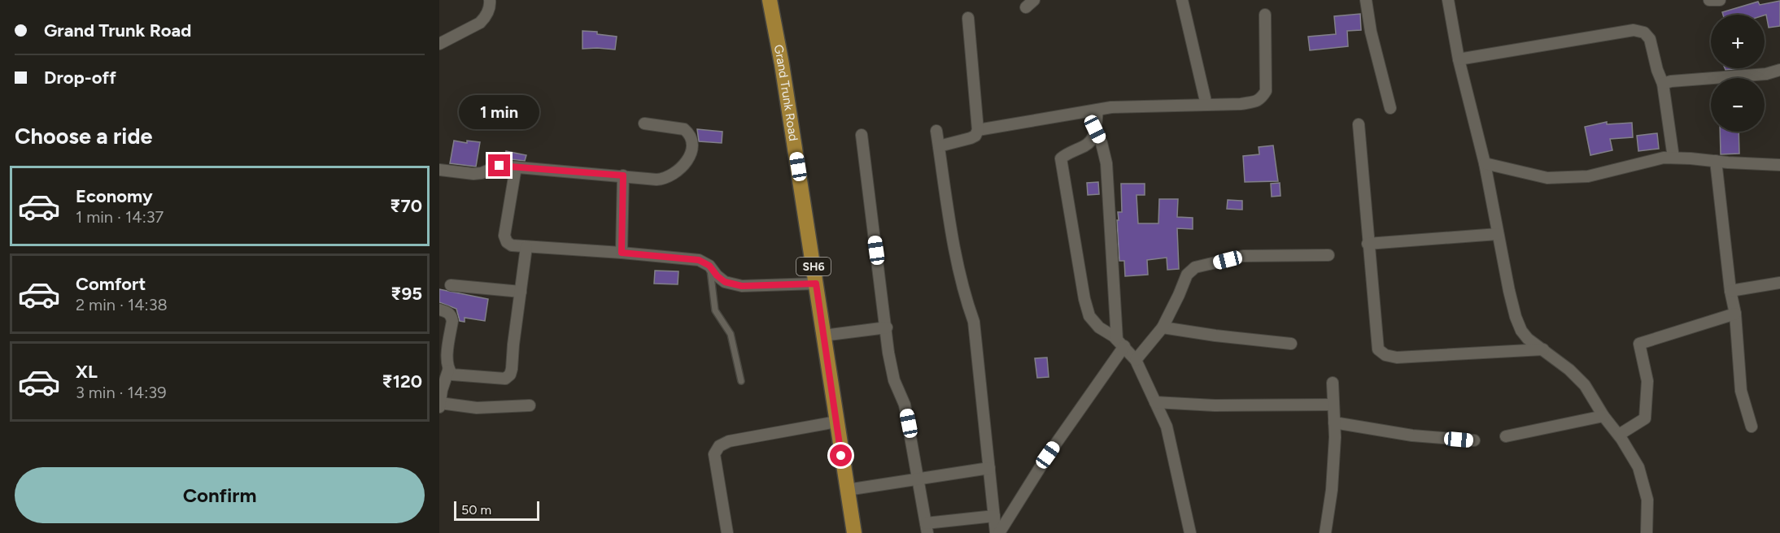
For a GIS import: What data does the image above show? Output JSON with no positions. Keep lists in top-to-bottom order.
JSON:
{
  "streets": {
    "main road": ["Grand Trunk Road", "SH6"]
  },
  "scale_bar": "50 m",
  "page": {
    "banner": ["Grand Trunk Road", "Drop-off"],
    "map_buttons": ["+", "−"],
    "bubble": "1 min",
    "heading": "Choose a ride",
    "list": [
      {
        "name": "Economy",
        "note": "1 min · 14:37",
        "value": "₹70"
      },
      {
        "name": "Comfort",
        "note": "2 min · 14:38",
        "value": "₹95"
      },
      {
        "name": "XL",
        "note": "3 min · 14:39",
        "value": "₹120"
      }
    ],
    "buttons": "Confirm",
    "scale": "50 m"
  }
}
